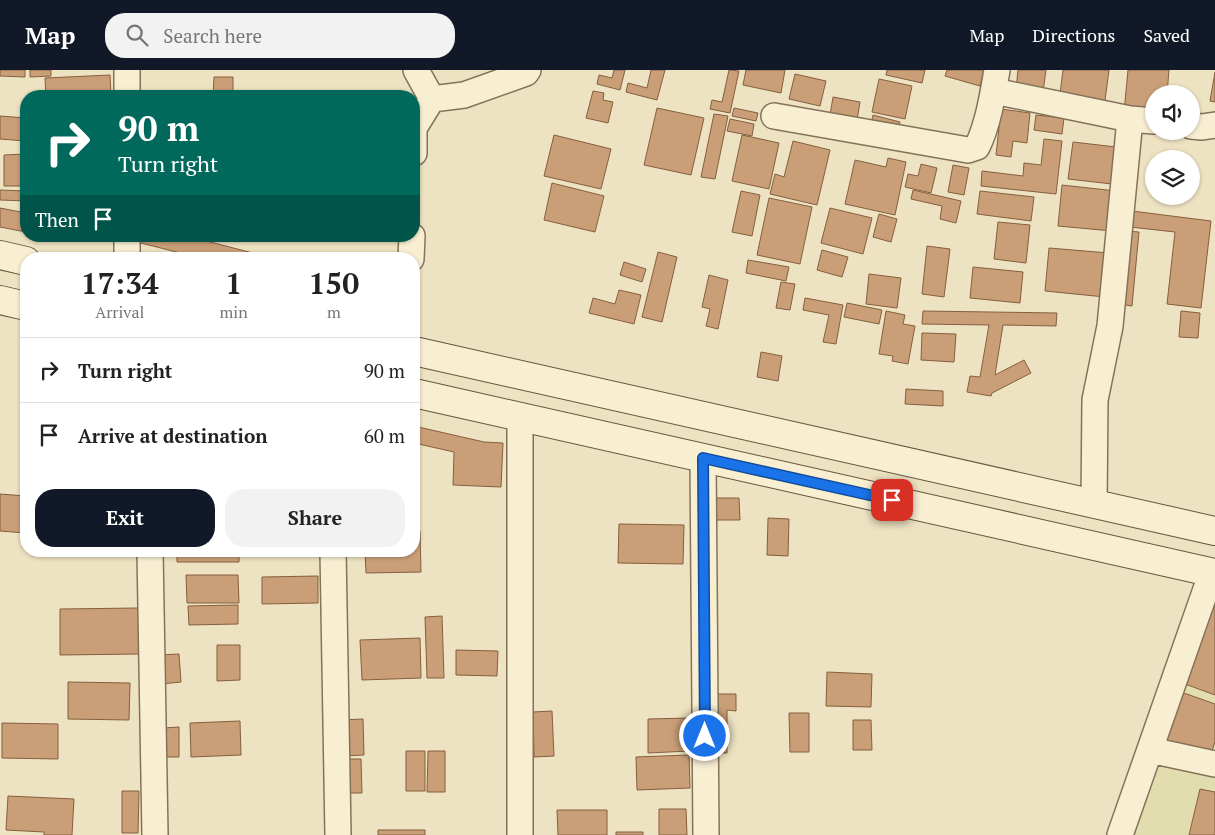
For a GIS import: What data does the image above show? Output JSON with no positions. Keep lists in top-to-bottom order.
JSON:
{
  "page": {
    "header": "Map",
    "search": "Search here",
    "nav": ["Map", "Directions", "Saved"],
    "turn": ["90 m", "Turn right"],
    "then": "Then",
    "eta": [
      "17:34",
      "Arrival",
      "1",
      "min",
      "150",
      "m"
    ],
    "list": [
      {
        "name": "Turn right",
        "value": "90 m"
      },
      {
        "name": "Arrive at destination",
        "value": "60 m"
      }
    ],
    "buttons": ["Exit", "Share"]
  }
}
